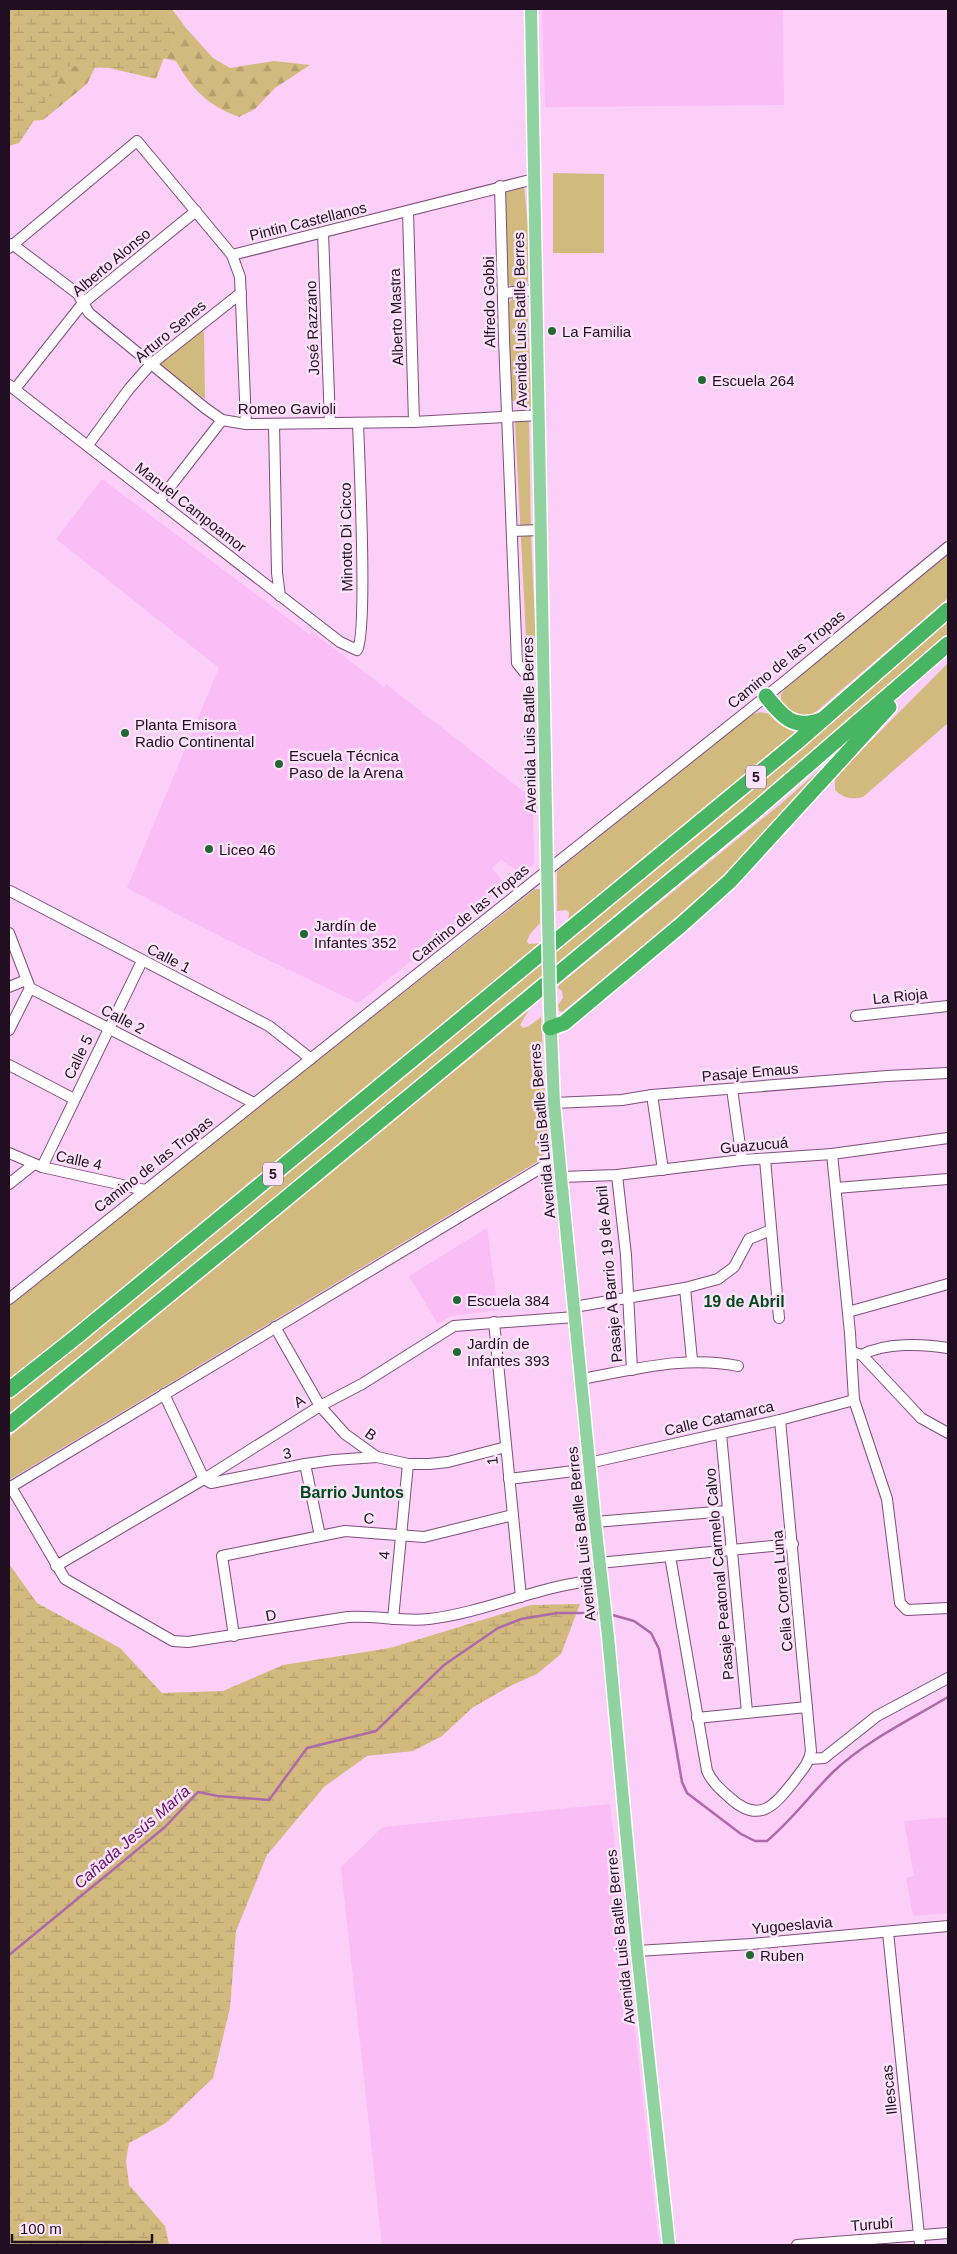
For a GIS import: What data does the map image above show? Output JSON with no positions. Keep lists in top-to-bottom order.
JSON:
{
  "streets": {
    "highway": ["5"],
    "main road": ["Avenida Luis Batlle Berres"],
    "street": [
      "Pintin Castellanos",
      "Alberto Alonso",
      "Alfredo Gobbi",
      "Alberto Mastra",
      "José Razzano",
      "Arturo Senes",
      "Romeo Gavioli",
      "Manuel Campoamor",
      "Minotto Di Cicco",
      "Camino de las Tropas",
      "Calle 1",
      "La Rioja",
      "Calle 2",
      "Calle 5",
      "Pasaje Emaus",
      "Guazucuá",
      "Calle 4",
      "Pasaje A Barrio 19 de Abril",
      "A",
      "Calle Catamarca",
      "B",
      "3",
      "1",
      "C",
      "4",
      "Pasaje Peatonal Carmelo Calvo",
      "Celia Correa Luna",
      "D",
      "Yugoeslavia",
      "Illescas",
      "Turubí"
    ]
  },
  "crossings": [
    ["Pintin Castellanos", "Alfredo Gobbi"],
    ["Pintin Castellanos", "Alberto Mastra"],
    ["Pintin Castellanos", "Avenida Luis Batlle Berres"],
    ["Pintin Castellanos", "José Razzano"],
    ["Alberto Alonso", "Romeo Gavioli"],
    ["Alberto Alonso", "Manuel Campoamor"],
    ["Alfredo Gobbi", "Avenida Luis Batlle Berres"],
    ["Alfredo Gobbi", "Romeo Gavioli"],
    ["Alberto Mastra", "Romeo Gavioli"],
    ["Avenida Luis Batlle Berres", "Romeo Gavioli"],
    ["Avenida Luis Batlle Berres", "Camino de las Tropas"],
    ["Avenida Luis Batlle Berres", "Pasaje Emaus"],
    ["Avenida Luis Batlle Berres", "Guazucuá"],
    ["Avenida Luis Batlle Berres", "A"],
    ["Avenida Luis Batlle Berres", "Calle Catamarca"],
    ["Avenida Luis Batlle Berres", "D"],
    ["Avenida Luis Batlle Berres", "Yugoeslavia"],
    ["José Razzano", "Romeo Gavioli"],
    ["Arturo Senes", "Romeo Gavioli"],
    ["Arturo Senes", "Manuel Campoamor"],
    ["Romeo Gavioli", "Minotto Di Cicco"],
    ["Manuel Campoamor", "Minotto Di Cicco"],
    ["Camino de las Tropas", "Calle 1"],
    ["Camino de las Tropas", "Calle 2"],
    ["Camino de las Tropas", "Calle 4"],
    ["Calle 1", "Calle 5"],
    ["Calle 2", "Calle 5"],
    ["Calle 5", "Calle 4"],
    ["Guazucuá", "Pasaje A Barrio 19 de Abril"],
    ["Pasaje A Barrio 19 de Abril", "A"],
    ["A", "B"],
    ["A", "3"],
    ["A", "1"],
    ["A", "D"],
    ["Calle Catamarca", "1"],
    ["Calle Catamarca", "Pasaje Peatonal Carmelo Calvo"],
    ["Calle Catamarca", "Celia Correa Luna"],
    ["B", "3"],
    ["B", "1"],
    ["B", "4"],
    ["1", "C"],
    ["1", "D"],
    ["C", "4"],
    ["C", "D"],
    ["4", "D"],
    ["Yugoeslavia", "Illescas"],
    ["Illescas", "Turubí"]
  ],
  "districts": ["19 de Abril", "Barrio Juntos"],
  "water": ["Cañada Jesús María"],
  "places": [
    "La Familia",
    "Escuela 264",
    "Planta Emisora Radio Continental",
    "Escuela Técnica Paso de la Arena",
    "Liceo 46",
    "Jardín de Infantes 352",
    "Escuela 384",
    "Jardín de Infantes 393",
    "Ruben"
  ],
  "scale_bar": "100 m"
}
